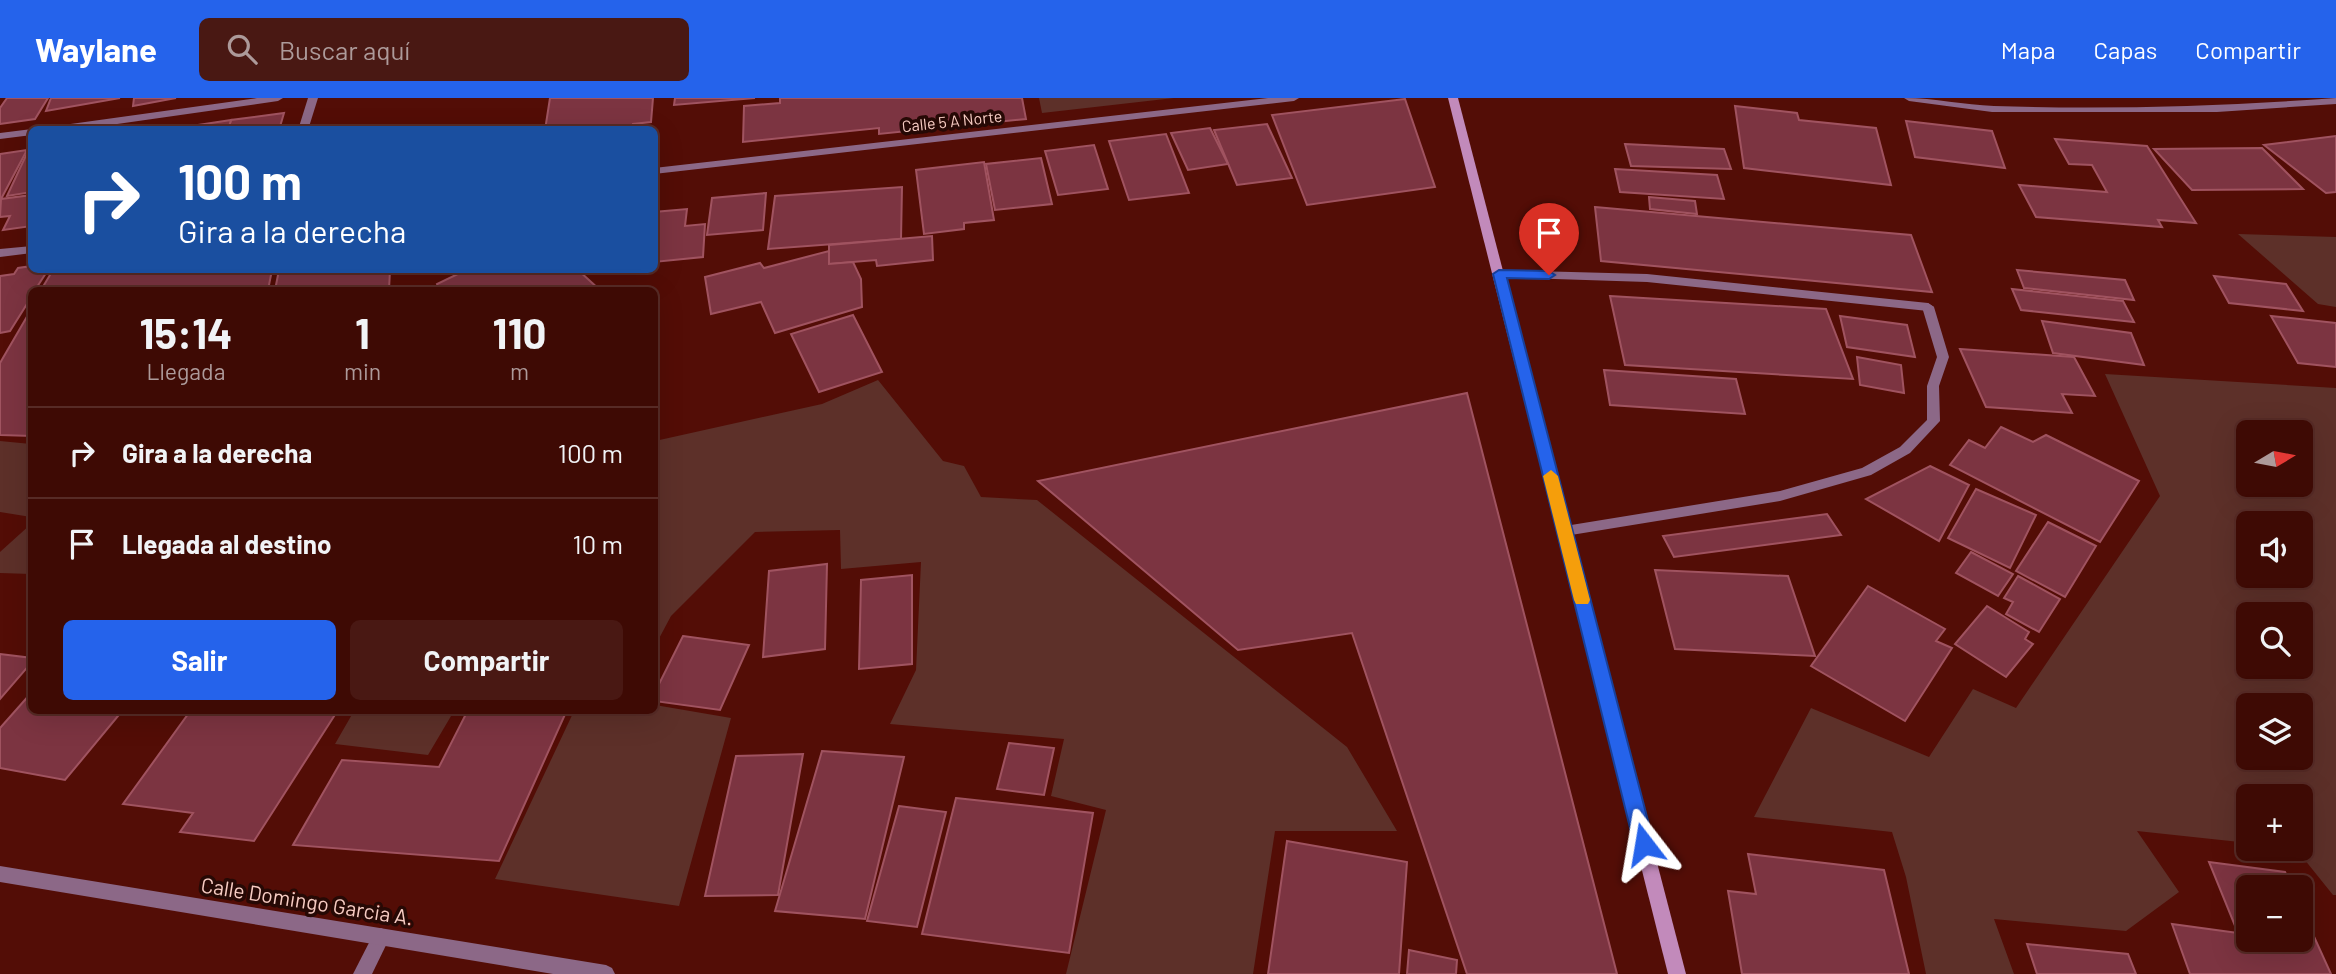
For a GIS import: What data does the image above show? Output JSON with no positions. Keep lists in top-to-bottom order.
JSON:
{
  "streets": {
    "street": ["Calle 5 A Norte", "Calle Domingo Garcia A."]
  },
  "north": "right",
  "page": {
    "header": "Waylane",
    "search": "Buscar aquí",
    "nav": ["Mapa", "Capas", "Compartir"],
    "turn": ["100 m", "Gira a la derecha"],
    "eta": [
      "15:14",
      "Llegada",
      "1",
      "min",
      "110",
      "m"
    ],
    "list": [
      {
        "name": "Gira a la derecha",
        "value": "100 m"
      },
      {
        "name": "Llegada al destino",
        "value": "10 m"
      }
    ],
    "map_buttons": ["+", "−"],
    "buttons": ["Salir", "Compartir"]
  }
}
